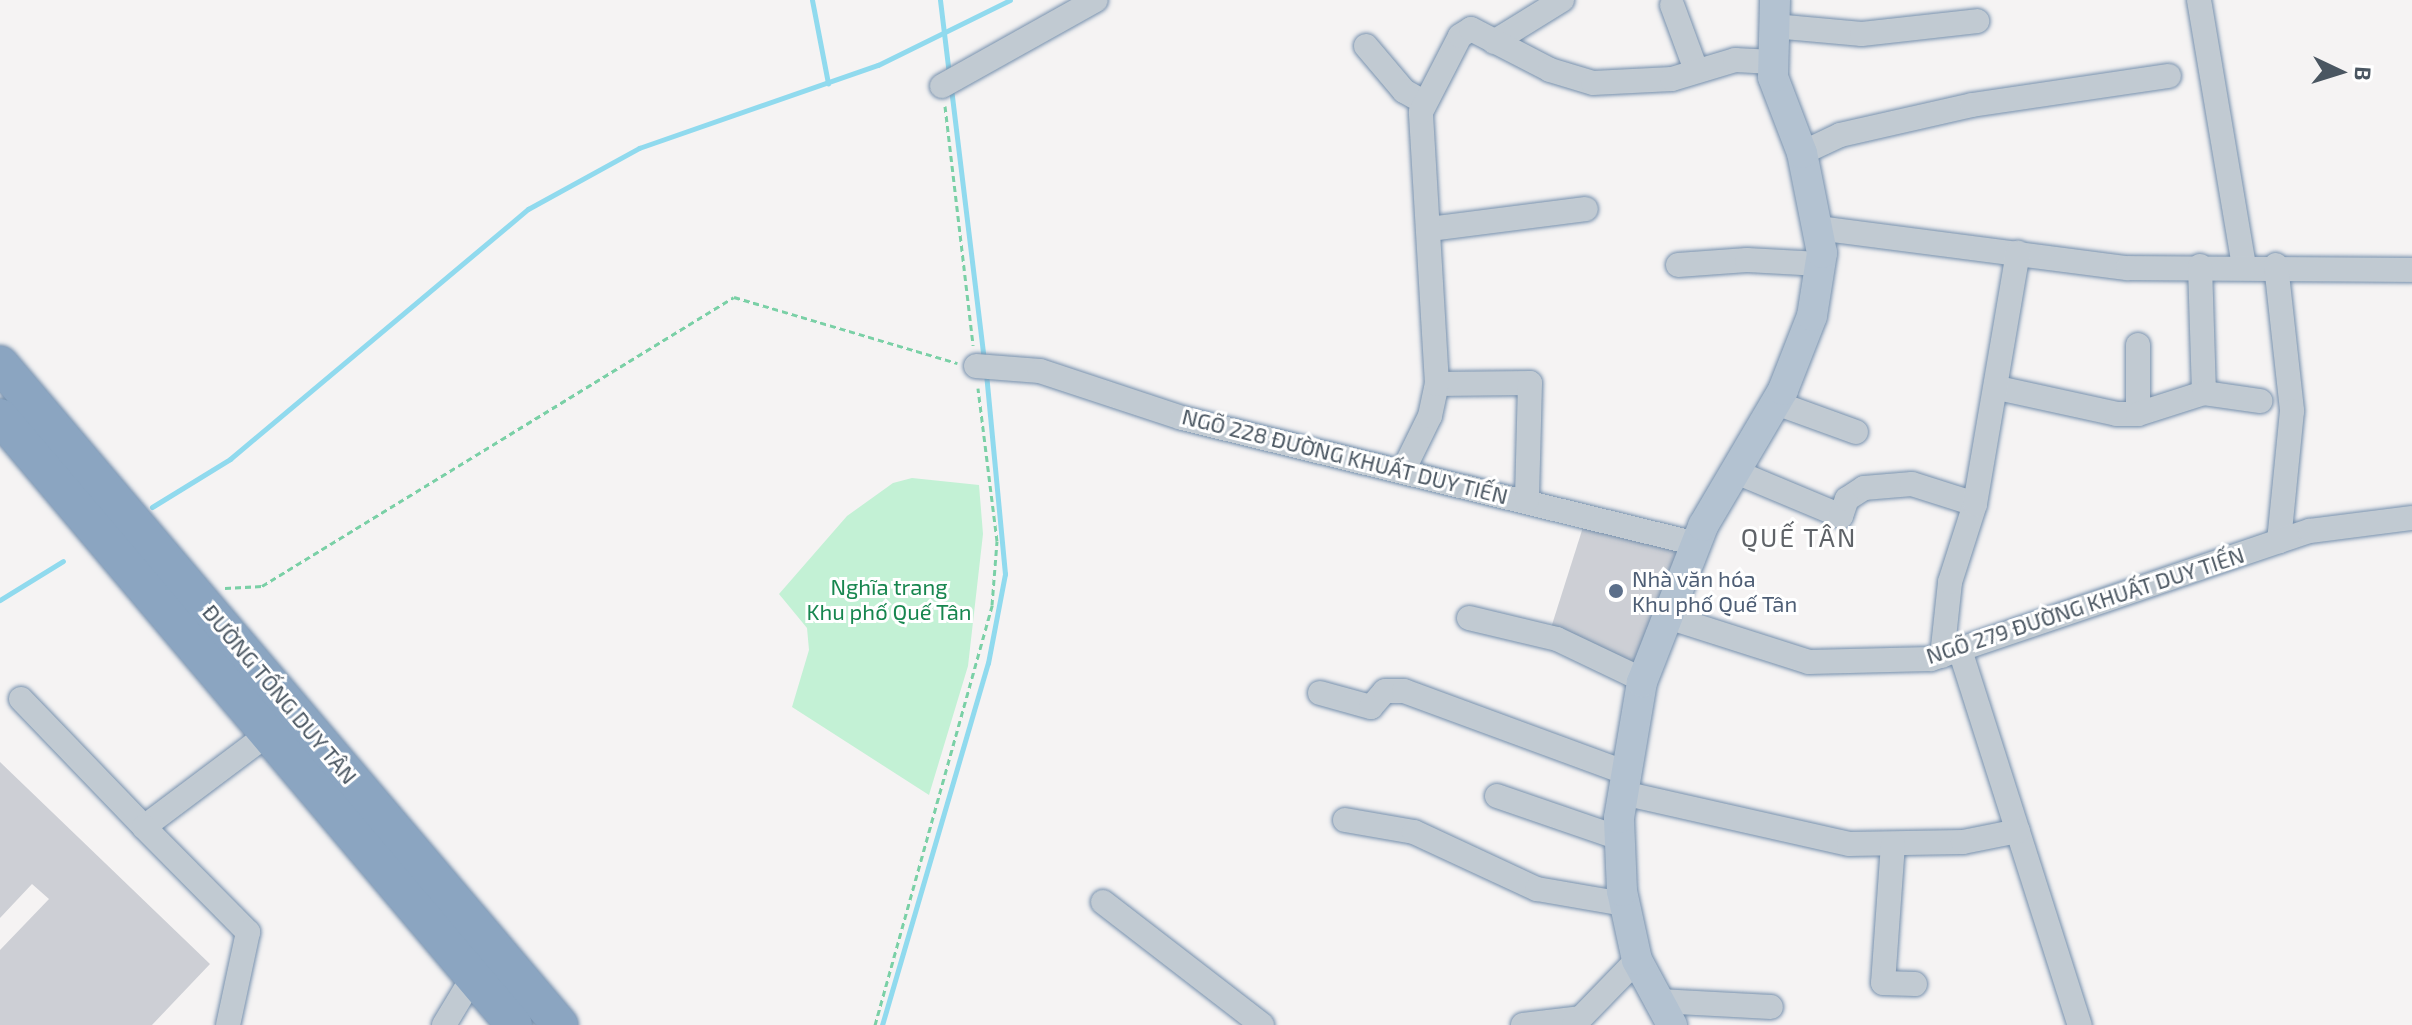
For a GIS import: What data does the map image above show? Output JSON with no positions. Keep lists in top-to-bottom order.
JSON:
{
  "streets": {
    "highway": ["ĐƯỜNG TỐNG DUY TÂN"],
    "street": ["NGÕ 228 ĐƯỜNG KHUẤT DUY TIẾN", "NGÕ 279 ĐƯỜNG KHUẤT DUY TIẾN"]
  },
  "districts": ["QUẾ TÂN"],
  "parks": ["Nghĩa trang Khu phố Quế Tân"],
  "places": ["Nhà văn hóa Khu phố Quế Tân"],
  "north": "right"
}
